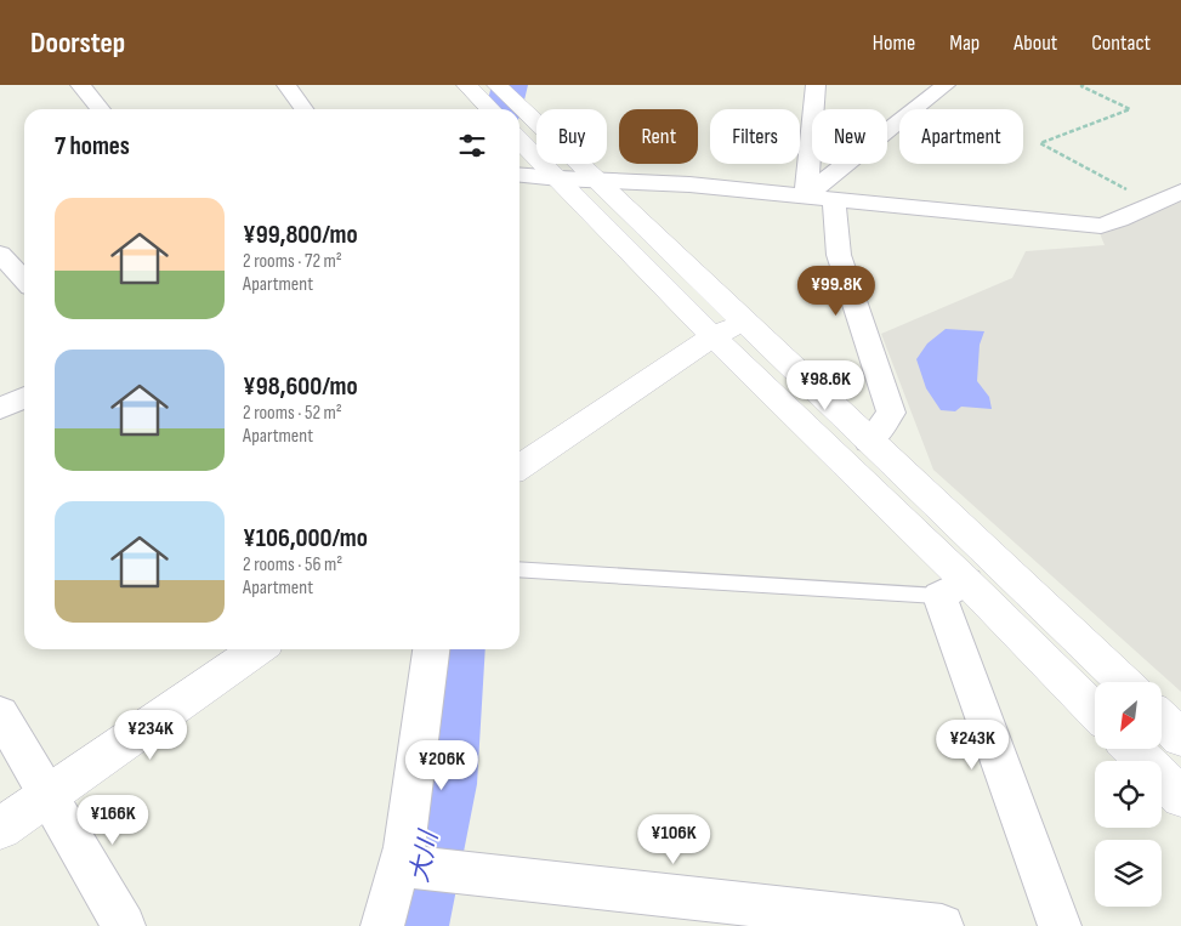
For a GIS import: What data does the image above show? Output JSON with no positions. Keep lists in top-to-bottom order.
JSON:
{
  "water": ["大川"],
  "north": "bottom left",
  "page": {
    "header": "Doorstep",
    "nav": [
      "Home",
      "Map",
      "About",
      "Contact"
    ],
    "chip": [
      "Buy",
      "Rent",
      "Filters",
      "New",
      "Apartment"
    ],
    "heading": "7 homes",
    "list": [
      {
        "name": "¥99,800/mo",
        "note": "2 rooms · 72 m² · Apartment"
      },
      {
        "name": "¥98,600/mo",
        "note": "2 rooms · 52 m² · Apartment"
      },
      {
        "name": "¥106,000/mo",
        "note": "2 rooms · 56 m² · Apartment"
      }
    ],
    "price": [
      "¥99.8K",
      "¥98.6K",
      "¥234K",
      "¥243K",
      "¥206K",
      "¥166K",
      "¥106K"
    ]
  }
}
